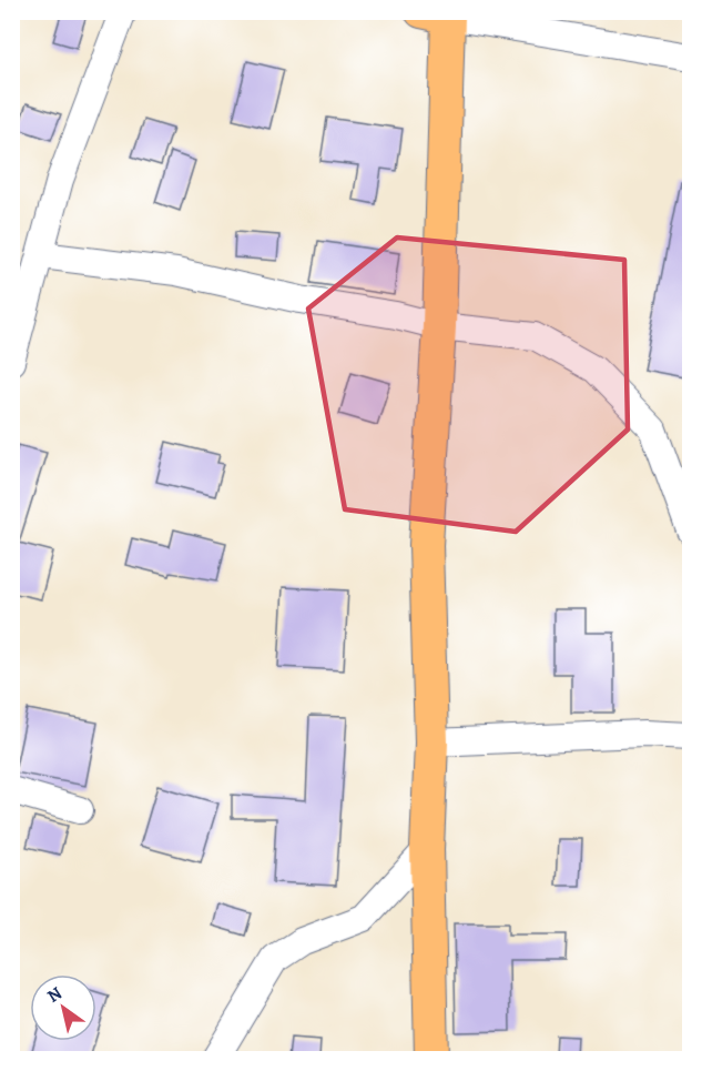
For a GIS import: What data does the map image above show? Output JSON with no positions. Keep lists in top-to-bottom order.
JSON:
{
  "north": "top left"
}
